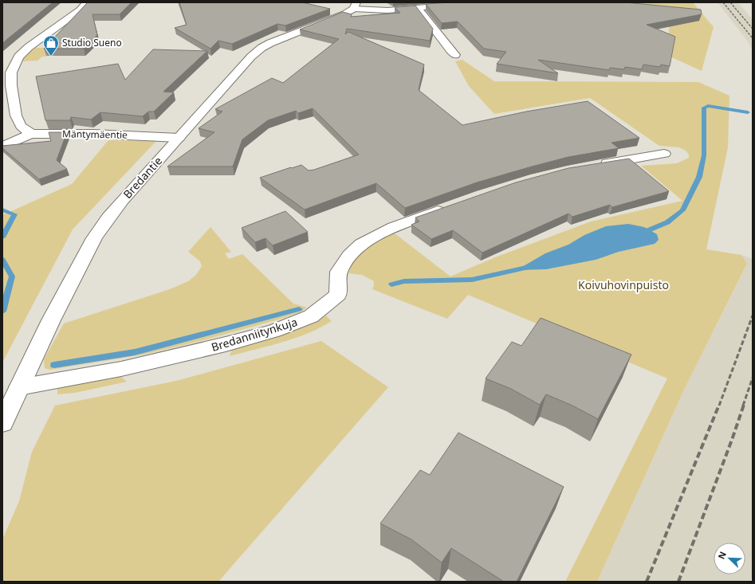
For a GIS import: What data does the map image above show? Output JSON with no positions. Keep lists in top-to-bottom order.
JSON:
{
  "streets": {
    "street": ["Mäntymäentie", "Bredantie", "Bredanniitynkuja"]
  },
  "crossings": [
    ["Mäntymäentie", "Bredantie"],
    ["Bredantie", "Bredanniitynkuja"]
  ],
  "parks": ["Koivuhovinpuisto"],
  "places": {
    "shop": ["Studio Sueno"]
  },
  "north": "top left"
}
